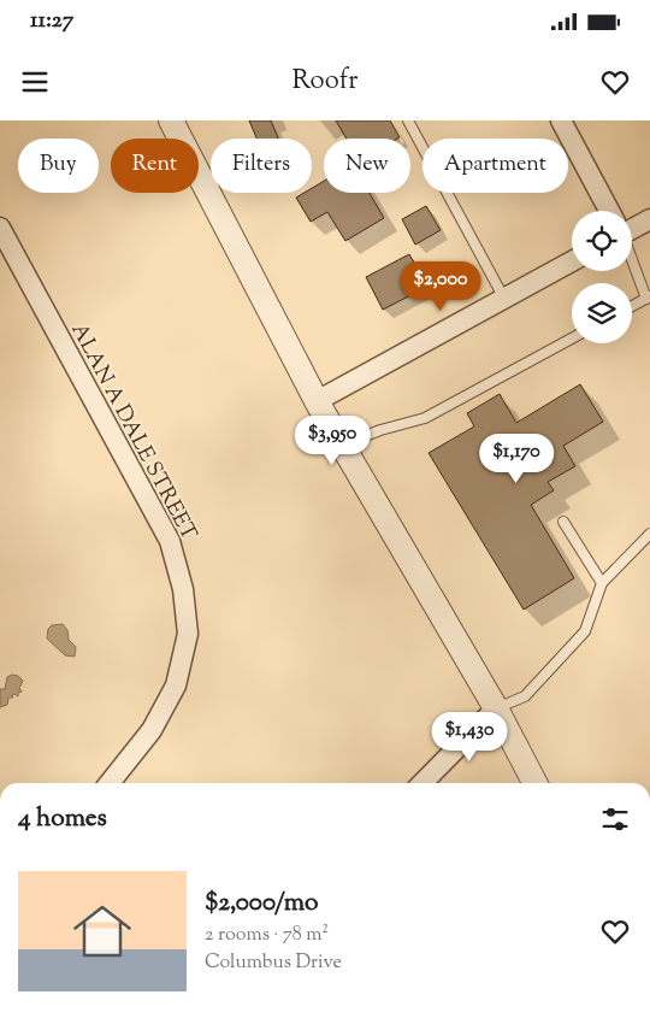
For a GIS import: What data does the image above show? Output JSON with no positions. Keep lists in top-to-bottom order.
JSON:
{
  "streets": {
    "street": ["ALAN A DALE STREET"]
  },
  "page": {
    "status": "11:27",
    "header": "Roofr",
    "chip": [
      "Buy",
      "Rent",
      "Filters",
      "New",
      "Apartment"
    ],
    "price": [
      "$2,000",
      "$3,950",
      "$1,170",
      "$1,430"
    ],
    "heading": "4 homes",
    "list": [
      {
        "name": "$2,000/mo",
        "note": "2 rooms · 78 m² · Columbus Drive"
      }
    ]
  }
}
